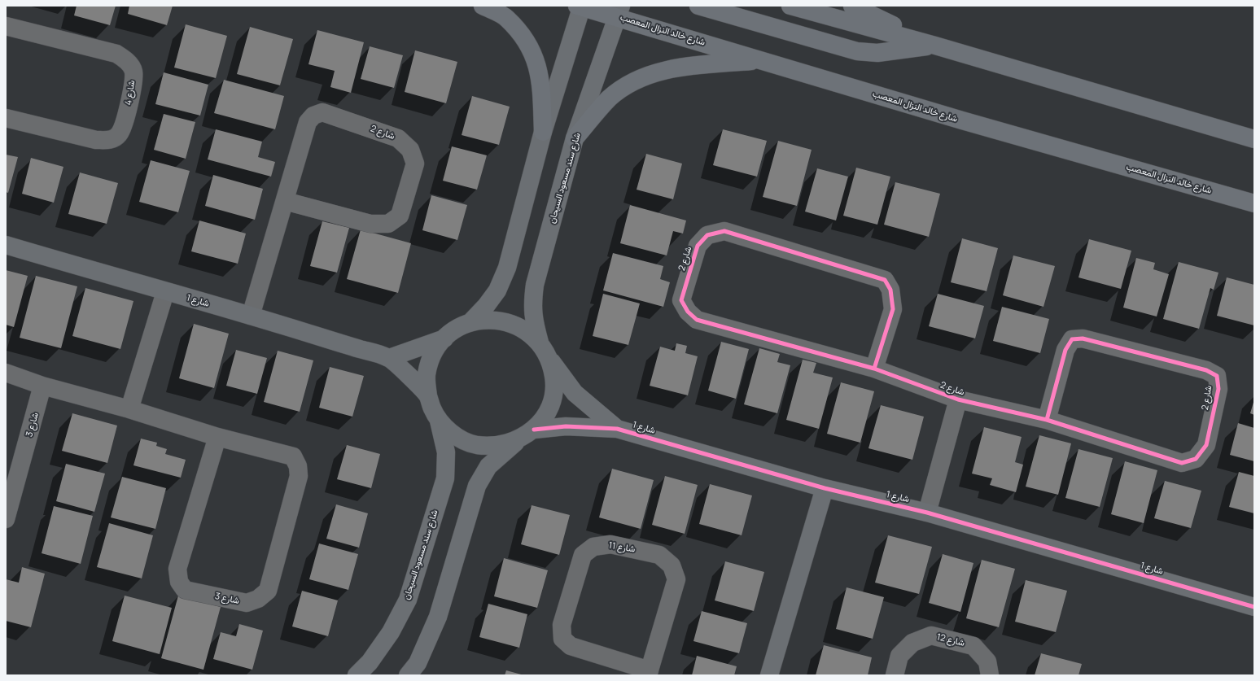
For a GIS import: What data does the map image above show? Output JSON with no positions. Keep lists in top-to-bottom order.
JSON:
{
  "streets": {
    "main road": ["شارع خالد النزال المعصب", "شارع سند مسعود السيحان", "شارع 1"],
    "street": [
      "شارع 4",
      "شارع 2",
      "شارع 3",
      "شارع 11",
      "شارع 12"
    ]
  },
  "crossings": [
    ["شارع خالد النزال المعصب", "شارع سند مسعود السيحان"],
    ["شارع 2", "شارع 1"]
  ]
}
